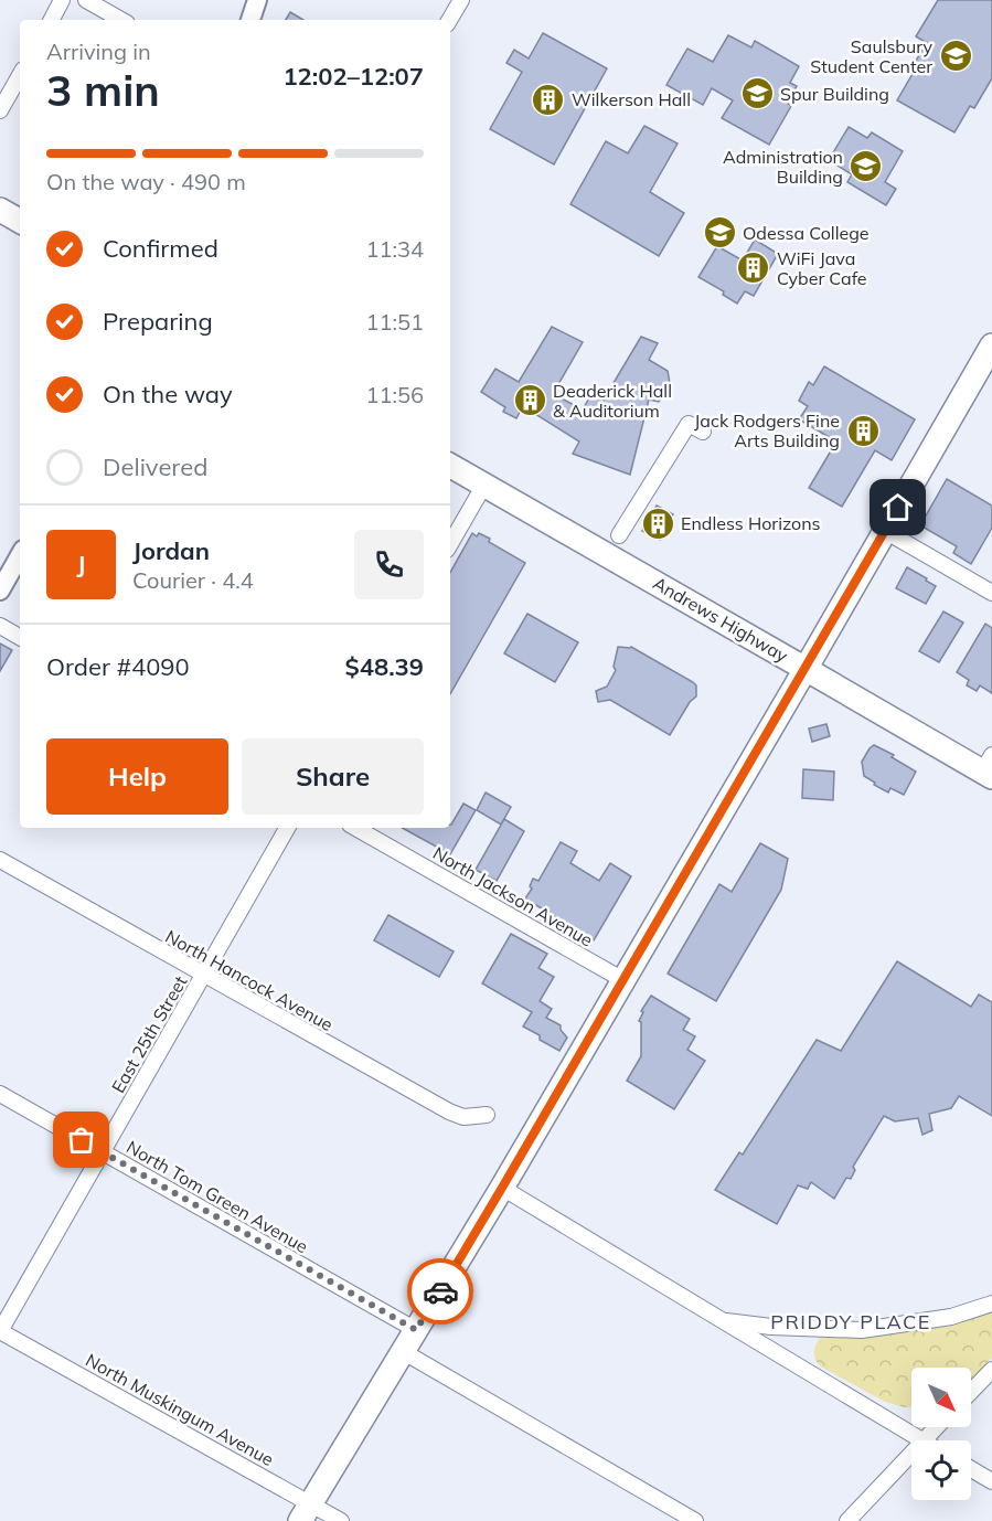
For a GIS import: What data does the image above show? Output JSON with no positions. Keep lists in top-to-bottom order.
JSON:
{
  "streets": {
    "main road": ["Andrews Highway"],
    "street": [
      "North Jackson Avenue",
      "North Hancock Avenue",
      "East 25th Street",
      "North Tom Green Avenue",
      "North Muskingum Avenue"
    ]
  },
  "crossings": [
    ["North Hancock Avenue", "East 25th Street"],
    ["East 25th Street", "North Tom Green Avenue"],
    ["East 25th Street", "North Muskingum Avenue"]
  ],
  "districts": ["PRIDDY PLACE"],
  "places": {
    "school or university": [
      "Saulsbury Student Center",
      "Spur Building",
      "Administration Building",
      "Odessa College"
    ],
    "building": [
      "Wilkerson Hall",
      "WiFi Java Cyber Cafe",
      "Deaderick Hall & Auditorium",
      "Jack Rodgers Fine Arts Building",
      "Endless Horizons"
    ]
  },
  "north": "bottom right",
  "page": {
    "heading": ["3 min", "Arriving in", "12:02–12:07"],
    "panel": [
      "Jordan",
      "Courier · 4.4",
      "Order #4090",
      "$48.39"
    ],
    "bar": "On the way · 490 m",
    "list": [
      ["Confirmed", "11:34"],
      ["Preparing", "11:51"],
      ["On the way", "11:56"],
      "Delivered"
    ],
    "round": "J",
    "buttons": ["Help", "Share"]
  }
}
